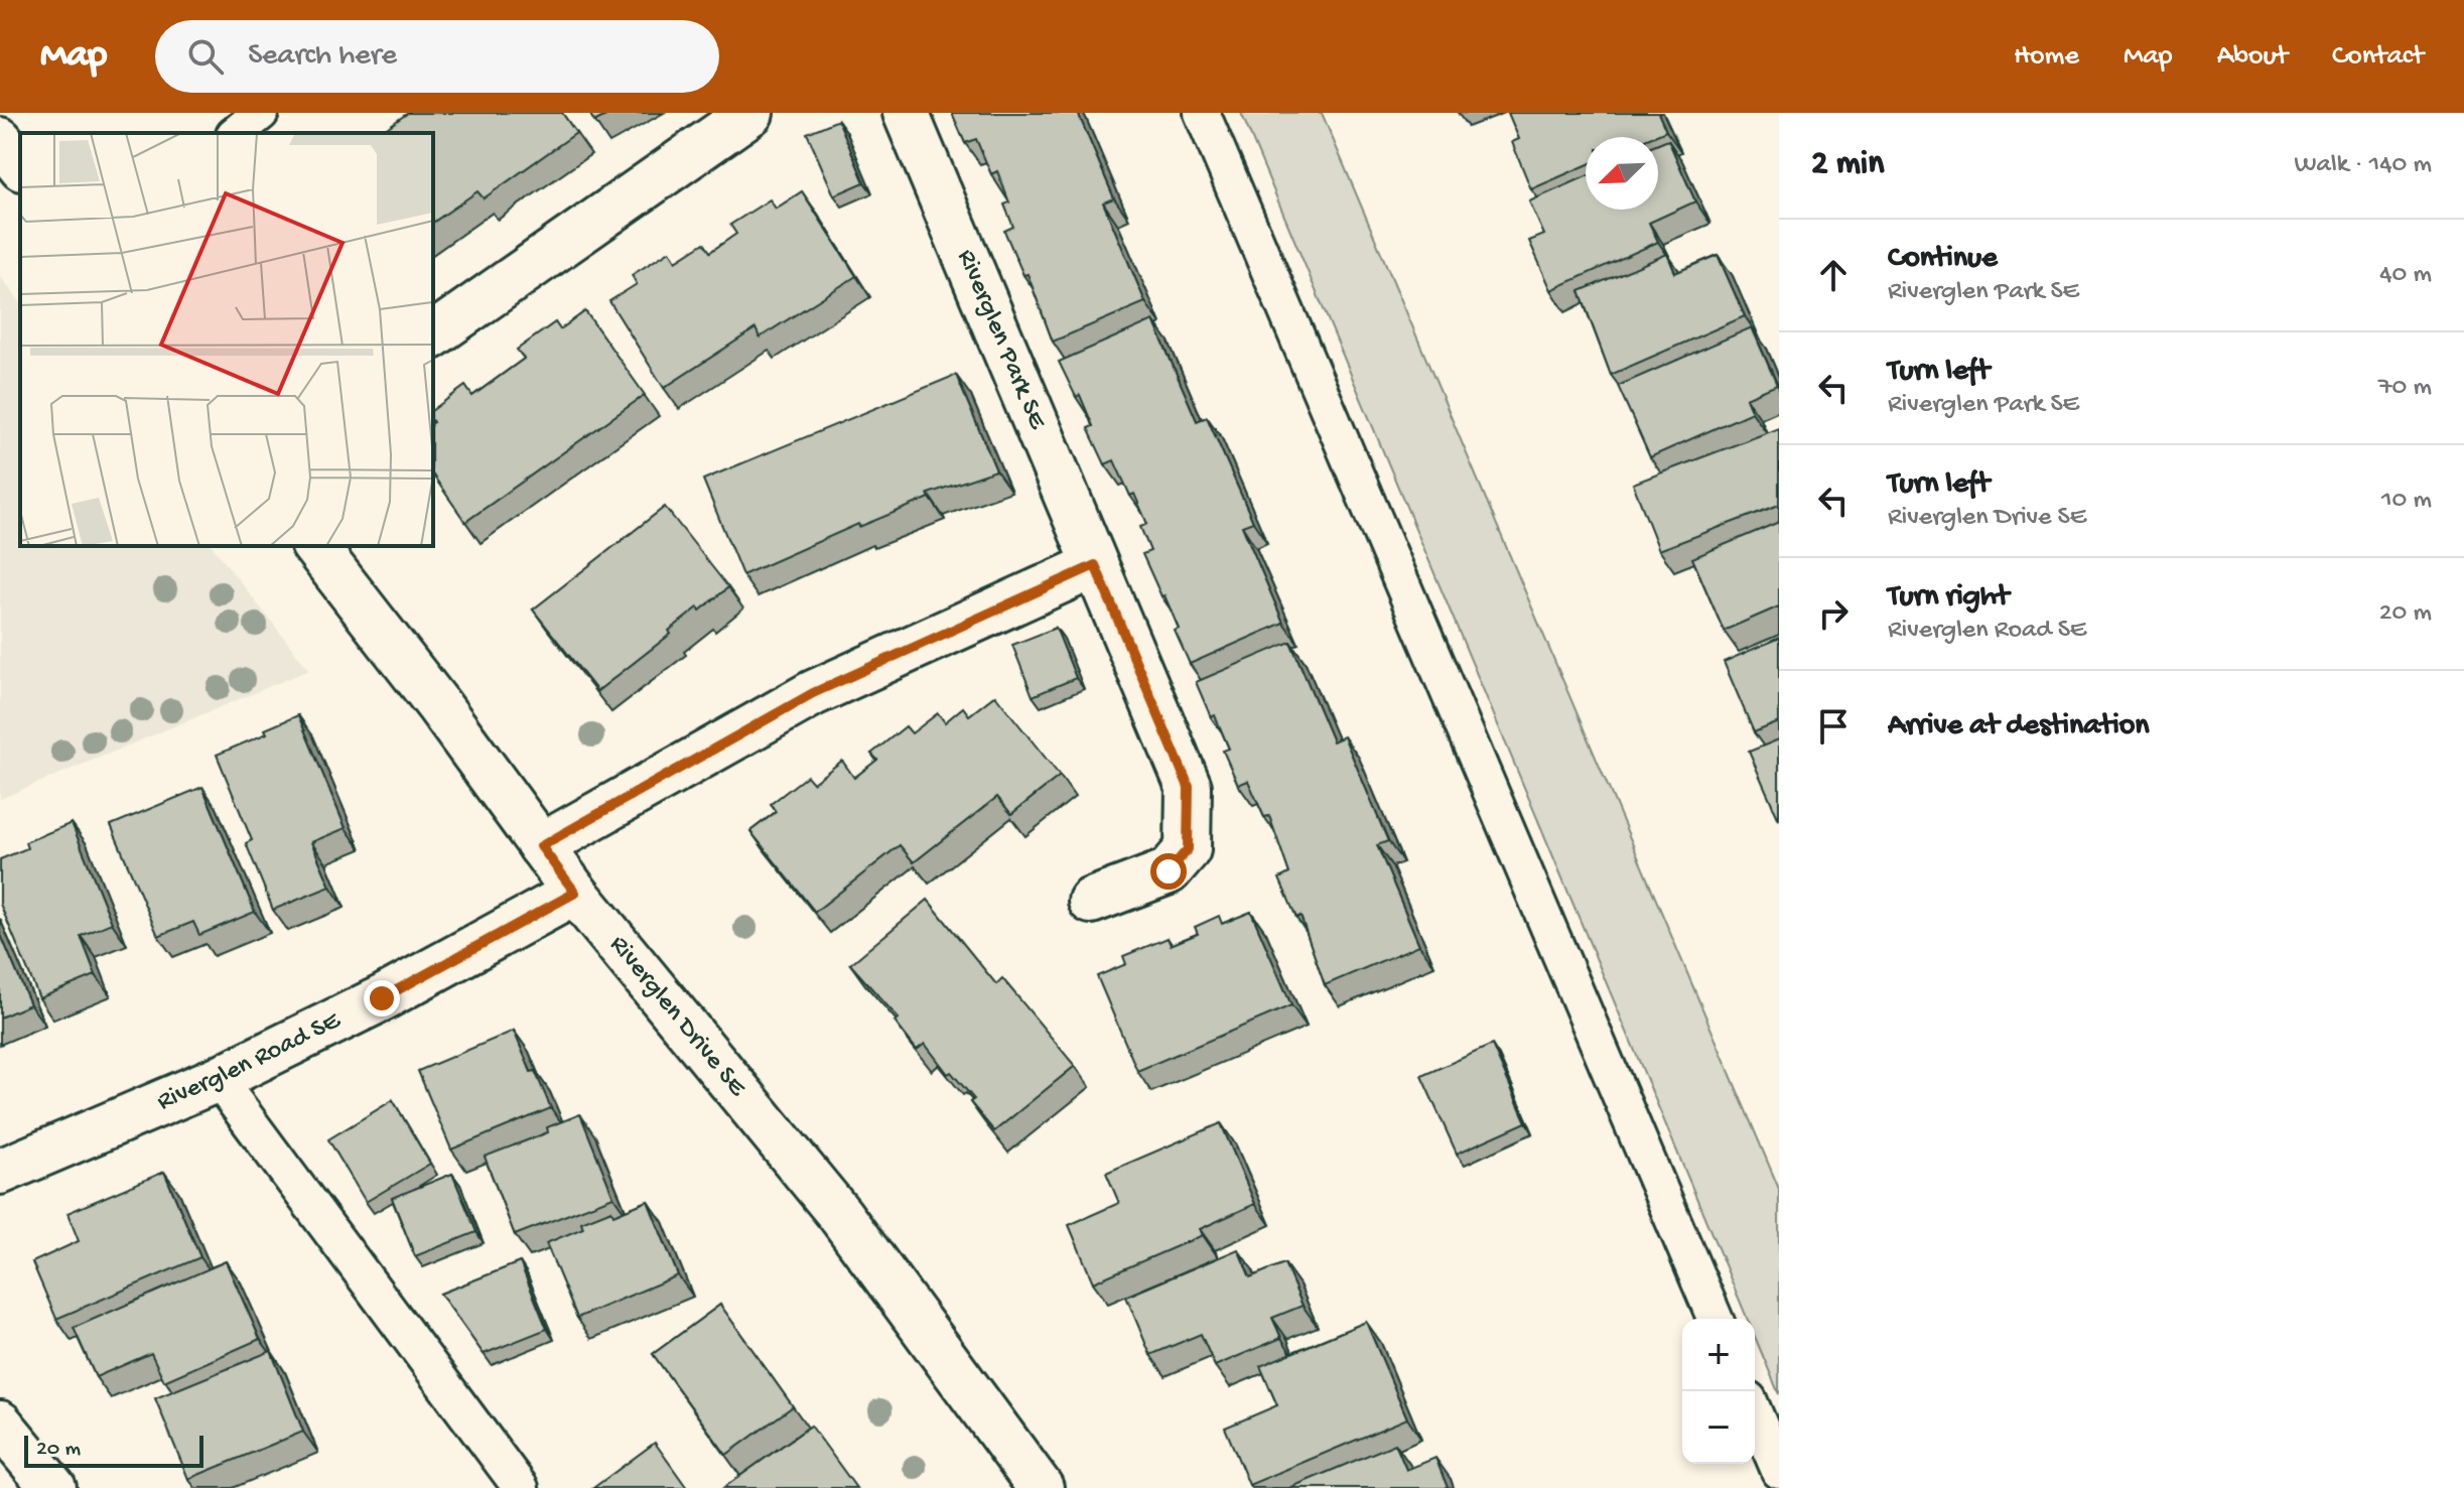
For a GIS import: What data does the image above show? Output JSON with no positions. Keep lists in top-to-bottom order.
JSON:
{
  "streets": {
    "street": ["Riverglen Park SE", "Riverglen Drive SE", "Riverglen Road SE"]
  },
  "crossings": [
    ["Riverglen Drive SE", "Riverglen Road SE"]
  ],
  "scale_bar": "20 m",
  "north": "bottom left",
  "page": {
    "header": "Map",
    "search": "Search here",
    "nav": [
      "Home",
      "Map",
      "About",
      "Contact"
    ],
    "heading": ["2 min", "Walk · 140 m"],
    "list": [
      ["Continue", "Riverglen Park SE", "40 m"],
      ["Turn left", "Riverglen Park SE", "70 m"],
      ["Turn left", "Riverglen Drive SE", "10 m"],
      ["Turn right", "Riverglen Road SE", "20 m"],
      "Arrive at destination"
    ],
    "map_buttons": ["+", "−"],
    "scale": "20 m"
  }
}
